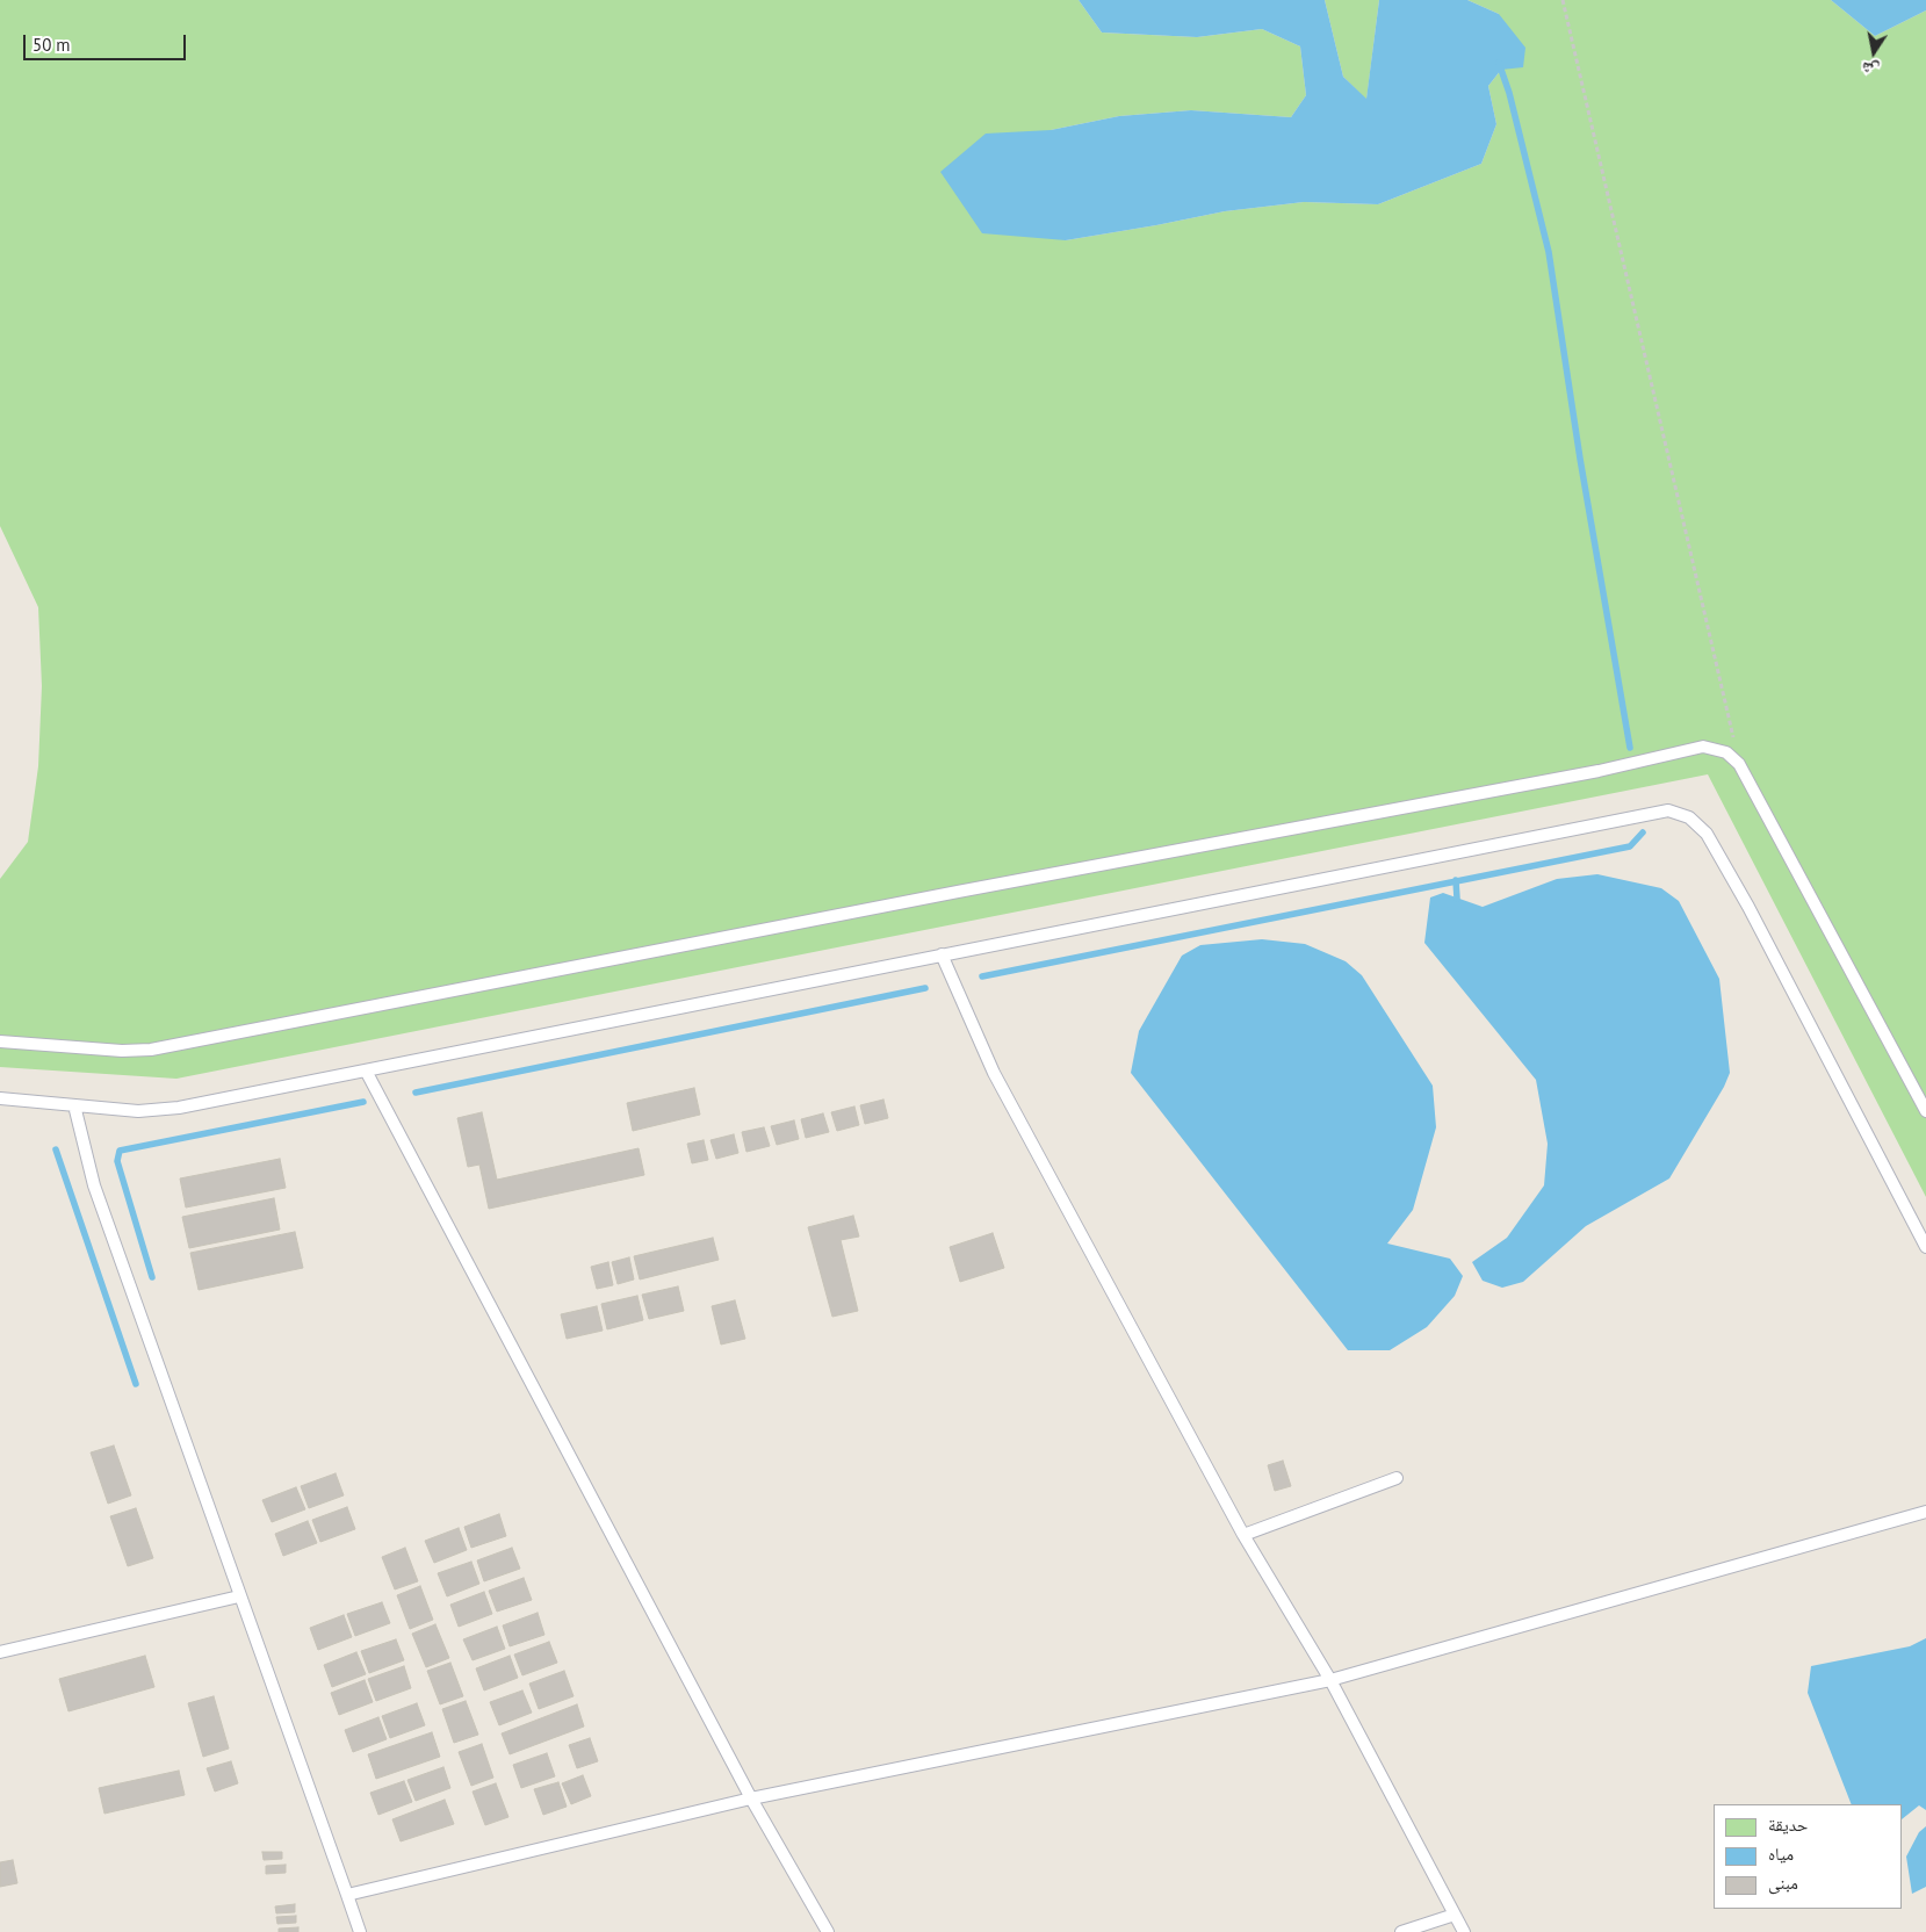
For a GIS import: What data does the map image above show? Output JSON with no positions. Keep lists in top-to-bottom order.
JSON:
{
  "legend": ["حديقة", "مياه", "مبنى"],
  "scale_bar": "50 m",
  "north": "bottom"
}
